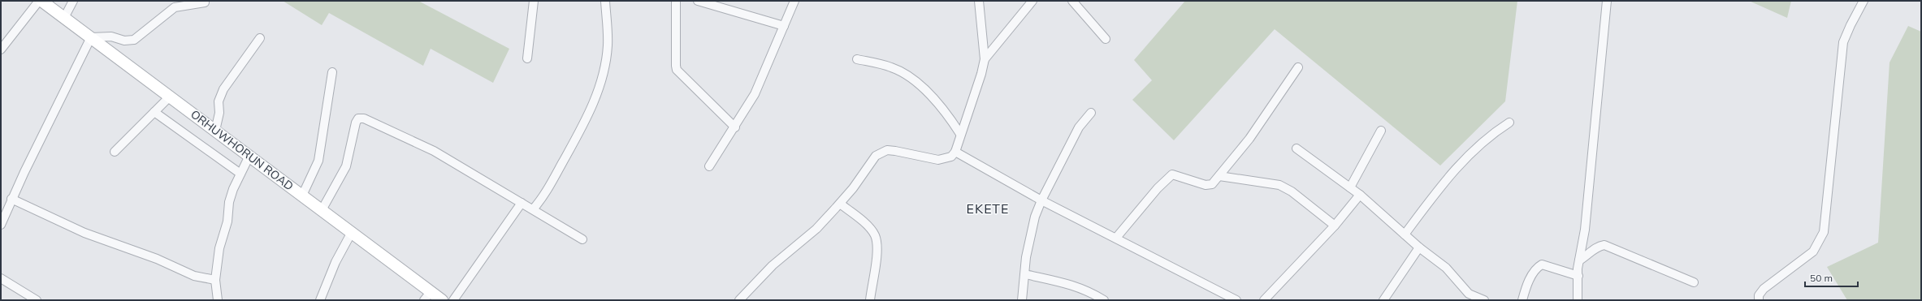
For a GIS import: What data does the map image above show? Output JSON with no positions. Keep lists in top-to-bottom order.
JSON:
{
  "streets": {
    "street": ["ORHUWHORUN ROAD"]
  },
  "districts": ["EKETE"],
  "scale_bar": "50 m"
}
